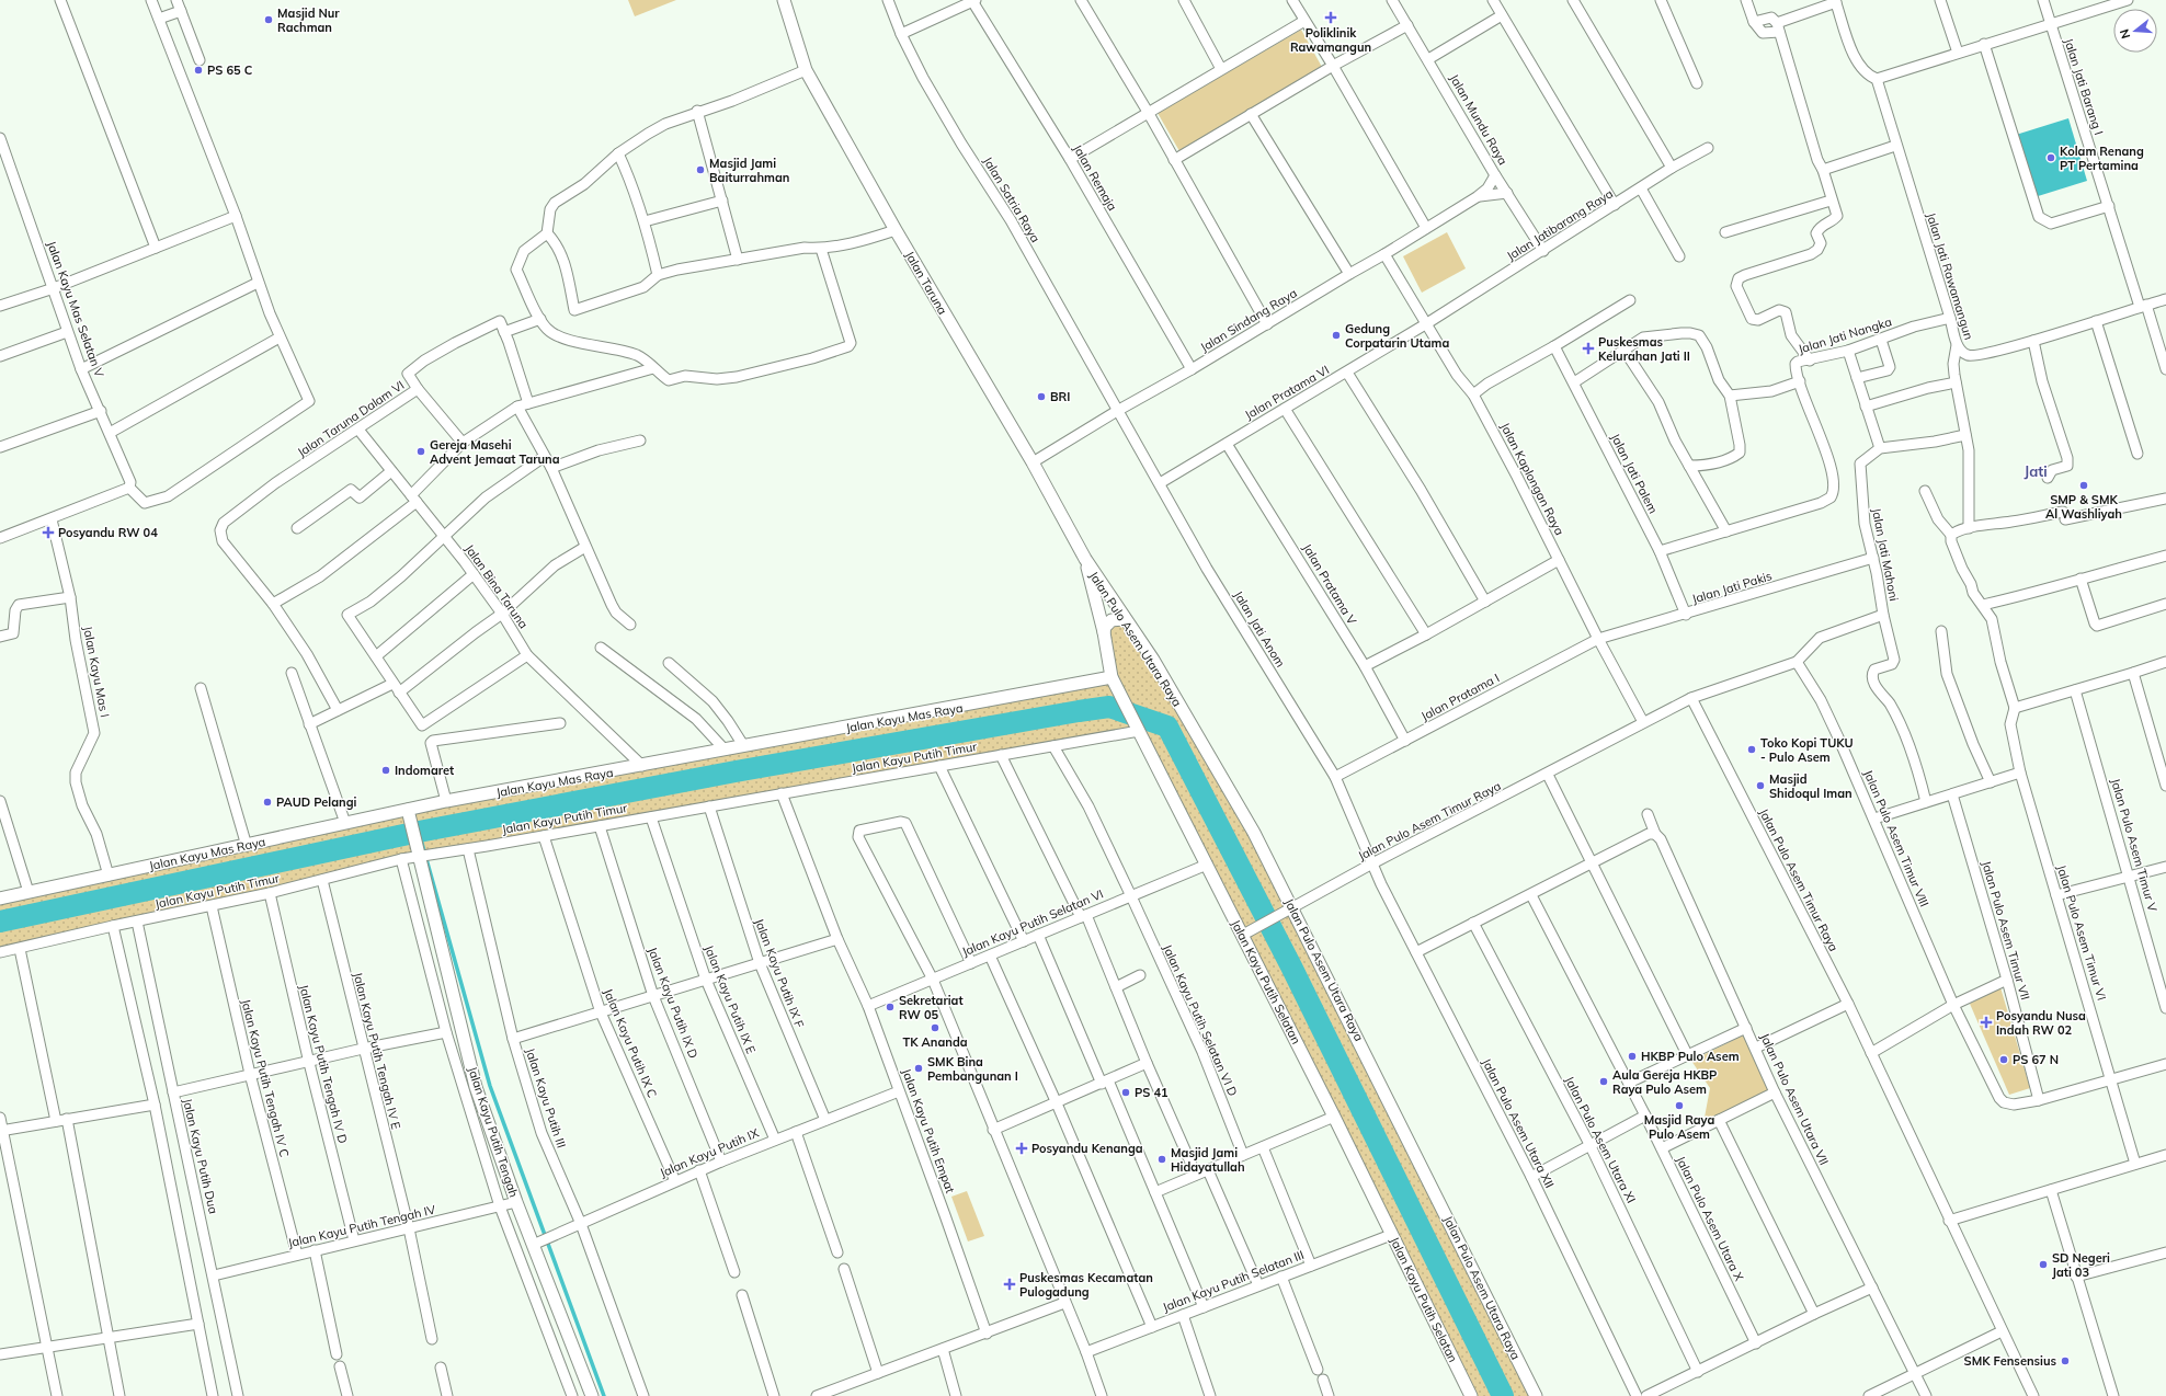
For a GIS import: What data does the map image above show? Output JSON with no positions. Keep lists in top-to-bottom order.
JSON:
{
  "streets": {
    "street": [
      "Jalan Jati Barang I",
      "Jalan Mundu Raya",
      "Jalan Remaja",
      "Jalan Satria Raya",
      "Jalan Jatibarang Raya",
      "Jalan Jati Rawamangun",
      "Jalan Taruna",
      "Jalan Kayu Mas Selatan V",
      "Jalan Sindang Raya",
      "Jalan Jati Nangka",
      "Jalan Pratama VI",
      "Jalan Taruna Dalam VI",
      "Jalan Jati Palem",
      "Jalan Kaplongan Raya",
      "Jalan Jati Mahoni",
      "Jalan Pratama V",
      "Jalan Bina Taruna",
      "Jalan Jati Pakis",
      "Jalan Jati Anom",
      "Jalan Pulo Asem Utara Raya",
      "Jalan Kayu Mas I",
      "Jalan Pratama I",
      "Jalan Kayu Mas Raya",
      "Jalan Kayu Putih Timur",
      "Jalan Pulo Asem Timur Raya",
      "Jalan Pulo Asem Timur VIII",
      "Jalan Pulo Asem Timur V",
      "Jalan Kayu Putih Selatan VI",
      "Jalan Pulo Asem Timur VII",
      "Jalan Pulo Asem Timur VI",
      "Jalan Kayu Putih IX F",
      "Jalan Kayu Putih Selatan",
      "Jalan Kayu Putih IX E",
      "Jalan Kayu Putih IX D",
      "Jalan Kayu Putih Selatan VI D",
      "Jalan Kayu Putih IX C",
      "Jalan Kayu Putih Tengah IV E",
      "Jalan Kayu Putih Tengah IV D",
      "Jalan Kayu Putih Tengah IV C",
      "Jalan Kayu Putih III",
      "Jalan Pulo Asem Utara VII",
      "Jalan Pulo Asem Utara XII",
      "Jalan Kayu Putih Empat",
      "Jalan Kayu Putih Tengah",
      "Jalan Pulo Asem Utara XI",
      "Jalan Kayu Putih IX",
      "Jalan Kayu Putih Dua",
      "Jalan Pulo Asem Utara X",
      "Jalan Kayu Putih Tengah IV",
      "Jalan Kayu Putih Selatan III"
    ]
  },
  "crossings": [
    ["Jalan Jati Barang I", "Jalan Jati Rawamangun"],
    ["Jalan Mundu Raya", "Jalan Jatibarang Raya"],
    ["Jalan Mundu Raya", "Jalan Sindang Raya"],
    ["Jalan Remaja", "Jalan Sindang Raya"],
    ["Jalan Satria Raya", "Jalan Sindang Raya"],
    ["Jalan Satria Raya", "Jalan Jati Anom"],
    ["Jalan Jatibarang Raya", "Jalan Pratama VI"],
    ["Jalan Jatibarang Raya", "Jalan Kaplongan Raya"],
    ["Jalan Jati Rawamangun", "Jalan Jati Nangka"],
    ["Jalan Taruna", "Jalan Sindang Raya"],
    ["Jalan Taruna", "Jalan Pulo Asem Utara Raya"],
    ["Jalan Taruna", "Jalan Kayu Putih Selatan"],
    ["Jalan Sindang Raya", "Jalan Kaplongan Raya"],
    ["Jalan Sindang Raya", "Jalan Jati Anom"],
    ["Jalan Pratama VI", "Jalan Kaplongan Raya"],
    ["Jalan Pratama VI", "Jalan Pratama V"],
    ["Jalan Pratama VI", "Jalan Jati Anom"],
    ["Jalan Taruna Dalam VI", "Jalan Bina Taruna"],
    ["Jalan Jati Palem", "Jalan Jati Pakis"],
    ["Jalan Kaplongan Raya", "Jalan Jati Pakis"],
    ["Jalan Kaplongan Raya", "Jalan Pratama I"],
    ["Jalan Kaplongan Raya", "Jalan Pulo Asem Timur Raya"],
    ["Jalan Jati Mahoni", "Jalan Jati Pakis"],
    ["Jalan Jati Mahoni", "Jalan Pulo Asem Timur Raya"],
    ["Jalan Jati Mahoni", "Jalan Pulo Asem Timur VIII"],
    ["Jalan Pratama V", "Jalan Pratama I"],
    ["Jalan Bina Taruna", "Jalan Kayu Mas Raya"],
    ["Jalan Jati Pakis", "Jalan Pratama I"],
    ["Jalan Jati Anom", "Jalan Pratama I"],
    ["Jalan Jati Anom", "Jalan Pulo Asem Timur Raya"],
    ["Jalan Jati Anom", "Jalan Pulo Asem Utara XII"],
    ["Jalan Pulo Asem Utara Raya", "Jalan Pulo Asem Timur Raya"],
    ["Jalan Pulo Asem Utara Raya", "Jalan Kayu Putih Selatan"],
    ["Jalan Kayu Mas I", "Jalan Kayu Mas Raya"],
    ["Jalan Kayu Mas Raya", "Jalan Kayu Putih Selatan"],
    ["Jalan Kayu Mas Raya", "Jalan Kayu Putih Tengah"],
    ["Jalan Kayu Putih Timur", "Jalan Kayu Putih IX F"],
    ["Jalan Kayu Putih Timur", "Jalan Kayu Putih Selatan"],
    ["Jalan Kayu Putih Timur", "Jalan Kayu Putih IX E"],
    ["Jalan Kayu Putih Timur", "Jalan Kayu Putih IX D"],
    ["Jalan Kayu Putih Timur", "Jalan Kayu Putih Selatan VI D"],
    ["Jalan Kayu Putih Timur", "Jalan Kayu Putih IX C"],
    ["Jalan Kayu Putih Timur", "Jalan Kayu Putih Tengah IV E"],
    ["Jalan Kayu Putih Timur", "Jalan Kayu Putih Tengah IV D"],
    ["Jalan Kayu Putih Timur", "Jalan Kayu Putih Tengah IV C"],
    ["Jalan Kayu Putih Timur", "Jalan Kayu Putih III"],
    ["Jalan Kayu Putih Timur", "Jalan Kayu Putih Empat"],
    ["Jalan Kayu Putih Timur", "Jalan Kayu Putih Tengah"],
    ["Jalan Kayu Putih Timur", "Jalan Kayu Putih Dua"],
    ["Jalan Pulo Asem Timur Raya", "Jalan Kayu Putih Selatan"],
    ["Jalan Pulo Asem Timur Raya", "Jalan Pulo Asem Utara XII"],
    ["Jalan Pulo Asem Timur VIII", "Jalan Pulo Asem Timur VII"],
    ["Jalan Pulo Asem Timur VIII", "Jalan Pulo Asem Timur VI"],
    ["Jalan Kayu Putih Selatan VI", "Jalan Kayu Putih Selatan"],
    ["Jalan Kayu Putih Selatan VI", "Jalan Kayu Putih Selatan VI D"],
    ["Jalan Kayu Putih Selatan VI", "Jalan Kayu Putih Empat"],
    ["Jalan Kayu Putih IX F", "Jalan Kayu Putih IX"],
    ["Jalan Kayu Putih Selatan", "Jalan Kayu Putih Selatan III"],
    ["Jalan Kayu Putih IX E", "Jalan Kayu Putih IX"],
    ["Jalan Kayu Putih IX D", "Jalan Kayu Putih IX"],
    ["Jalan Kayu Putih IX C", "Jalan Kayu Putih IX"],
    ["Jalan Kayu Putih Tengah IV E", "Jalan Kayu Putih Tengah IV"],
    ["Jalan Kayu Putih Tengah IV D", "Jalan Kayu Putih Tengah IV"],
    ["Jalan Kayu Putih Tengah IV C", "Jalan Kayu Putih Tengah IV"],
    ["Jalan Kayu Putih III", "Jalan Kayu Putih IX"],
    ["Jalan Kayu Putih Empat", "Jalan Kayu Putih IX"],
    ["Jalan Kayu Putih Tengah", "Jalan Kayu Putih IX"],
    ["Jalan Kayu Putih Tengah", "Jalan Kayu Putih Tengah IV"],
    ["Jalan Kayu Putih Dua", "Jalan Kayu Putih Tengah IV"]
  ],
  "districts": ["Jati"],
  "places": {
    "health": [
      "Poliklinik Rawamangun",
      "Puskesmas Kelurahan Jati II",
      "Posyandu RW 04",
      "Posyandu Nusa Indah RW 02",
      "Posyandu Kenanga",
      "Puskesmas Kecamatan Pulogadung"
    ],
    "other": [
      "Masjid Nur Rachman",
      "PS 65 C",
      "Kolam Renang PT Pertamina",
      "Masjid Jami Baiturrahman",
      "Gedung Corpatarin Utama",
      "BRI",
      "Gereja Masehi Advent Jemaat Taruna",
      "SMP & SMK Al Washliyah",
      "Toko Kopi TUKU - Pulo Asem",
      "Indomaret",
      "Masjid Shidoqul Iman",
      "PAUD Pelangi",
      "Sekretariat RW 05",
      "TK Ananda",
      "HKBP Pulo Asem",
      "PS 67 N",
      "SMK Bina Pembangunan I",
      "Aula Gereja HKBP Raya Pulo Asem",
      "PS 41",
      "Masjid Raya Pulo Asem",
      "Masjid Jami Hidayatullah",
      "SD Negeri Jati 03",
      "SMK Fensensius"
    ]
  },
  "north": "left"
}
